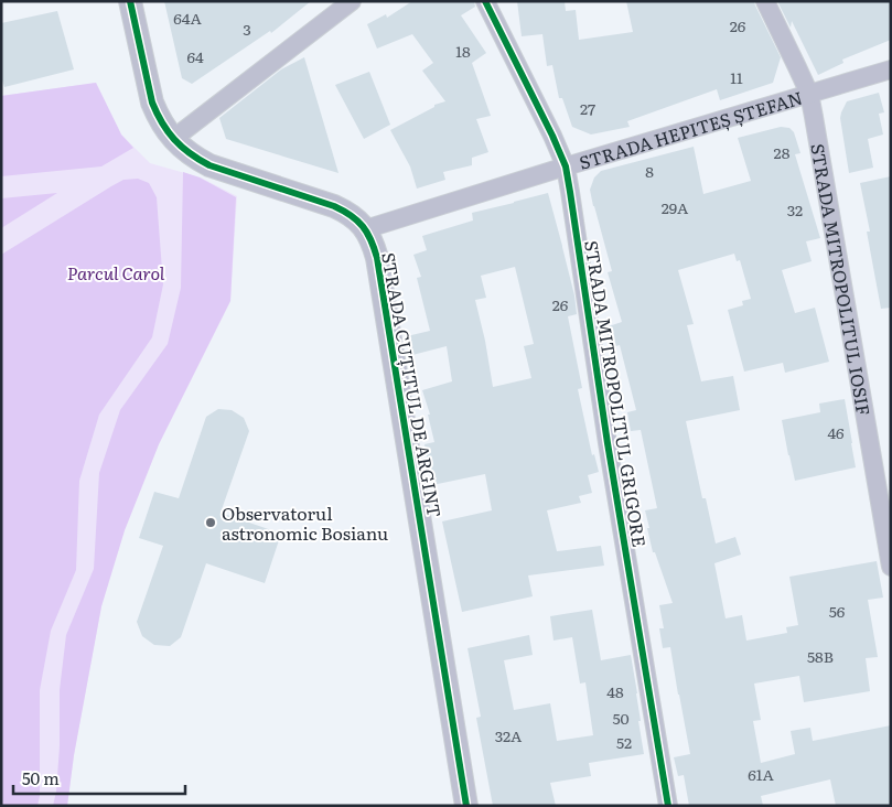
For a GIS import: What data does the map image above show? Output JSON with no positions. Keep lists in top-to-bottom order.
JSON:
{
  "streets": {
    "street": [
      "STRADA HEPITEȘ ȘTEFAN",
      "STRADA MITROPOLITUL IOSIF",
      "STRADA CUȚITUL DE ARGINT",
      "STRADA MITROPOLITUL GRIGORE"
    ]
  },
  "crossings": [
    ["STRADA HEPITEȘ ȘTEFAN", "STRADA MITROPOLITUL IOSIF"],
    ["STRADA HEPITEȘ ȘTEFAN", "STRADA CUȚITUL DE ARGINT"],
    ["STRADA HEPITEȘ ȘTEFAN", "STRADA MITROPOLITUL GRIGORE"]
  ],
  "parks": ["Parcul Carol"],
  "places": ["Observatorul astronomic Bosianu"],
  "house_numbers": [
    "64A",
    "26",
    "3",
    "18",
    "64",
    "11",
    "27",
    "28",
    "8",
    "29A",
    "32",
    "26",
    "46",
    "56",
    "58B",
    "48",
    "50",
    "32A",
    "52",
    "61A"
  ],
  "scale_bar": "50 m"
}
